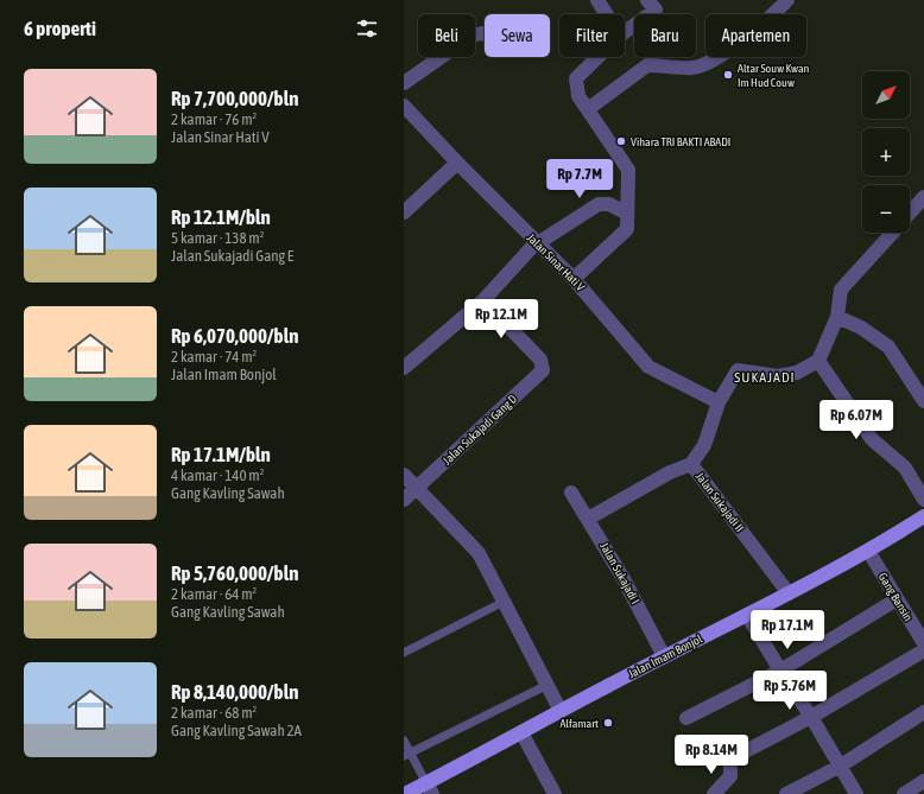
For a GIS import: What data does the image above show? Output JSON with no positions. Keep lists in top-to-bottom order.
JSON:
{
  "streets": {
    "main road": ["Jalan Imam Bonjol"],
    "street": [
      "Jalan Sinar Hati V",
      "Jalan Sukajadi Gang D",
      "Jalan Sukajadi II",
      "Jalan Sukajadi I",
      "Gang Bansin"
    ]
  },
  "crossings": [
    ["Jalan Sinar Hati V", "Jalan Sukajadi II"],
    ["Jalan Sukajadi II", "Jalan Imam Bonjol"],
    ["Jalan Sukajadi I", "Jalan Imam Bonjol"],
    ["Gang Bansin", "Jalan Imam Bonjol"]
  ],
  "districts": ["SUKAJADI"],
  "places": ["Altar Souw Kwan Im Hud Couw", "Vihara TRI BAKTI ABADI", "Alfamart"],
  "north": "top right",
  "page": {
    "heading": "6 properti",
    "chip": [
      "Beli",
      "Sewa",
      "Filter",
      "Baru",
      "Apartemen"
    ],
    "list": [
      {
        "name": "Rp 7,700,000/bln",
        "note": "2 kamar · 76 m² · Jalan Sinar Hati V"
      },
      {
        "name": "Rp 12.1M/bln",
        "note": "5 kamar · 138 m² · Jalan Sukajadi Gang E"
      },
      {
        "name": "Rp 6,070,000/bln",
        "note": "2 kamar · 74 m² · Jalan Imam Bonjol"
      },
      {
        "name": "Rp 17.1M/bln",
        "note": "4 kamar · 140 m² · Gang Kavling Sawah"
      },
      {
        "name": "Rp 5,760,000/bln",
        "note": "2 kamar · 64 m² · Gang Kavling Sawah"
      },
      {
        "name": "Rp 8,140,000/bln",
        "note": "2 kamar · 68 m² · Gang Kavling Sawah 2A"
      }
    ],
    "map_buttons": ["+", "−"],
    "price": [
      "Rp 7.7M",
      "Rp 12.1M",
      "Rp 6.07M",
      "Rp 17.1M",
      "Rp 5.76M",
      "Rp 8.14M"
    ]
  }
}
